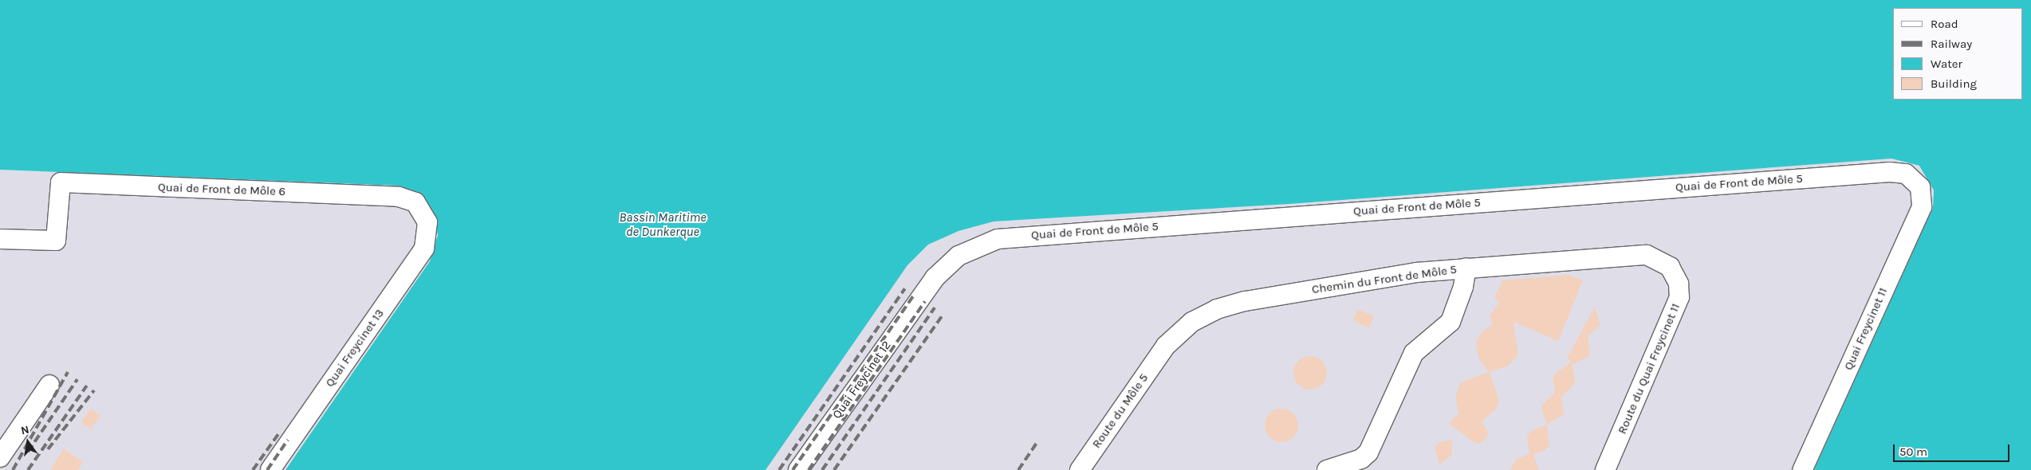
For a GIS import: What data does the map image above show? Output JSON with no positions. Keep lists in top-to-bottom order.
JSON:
{
  "streets": {
    "street": [
      "Quai de Front de Môle 5",
      "Quai de Front de Môle 6",
      "Chemin du Front de Môle 5",
      "Quai Freycinet 11",
      "Quai Freycinet 13",
      "Route du Quai Freycinet 11",
      "Quai Freycinet 12",
      "Route du Môle 5"
    ]
  },
  "crossings": [
    ["Quai de Front de Môle 5", "Quai Freycinet 11"],
    ["Quai de Front de Môle 5", "Quai Freycinet 12"],
    ["Quai de Front de Môle 6", "Quai Freycinet 13"],
    ["Chemin du Front de Môle 5", "Route du Quai Freycinet 11"],
    ["Chemin du Front de Môle 5", "Route du Môle 5"]
  ],
  "water": ["Bassin Maritime de Dunkerque"],
  "legend": [
    "Road",
    "Railway",
    "Water",
    "Building"
  ],
  "scale_bar": "50 m",
  "north": "top"
}
